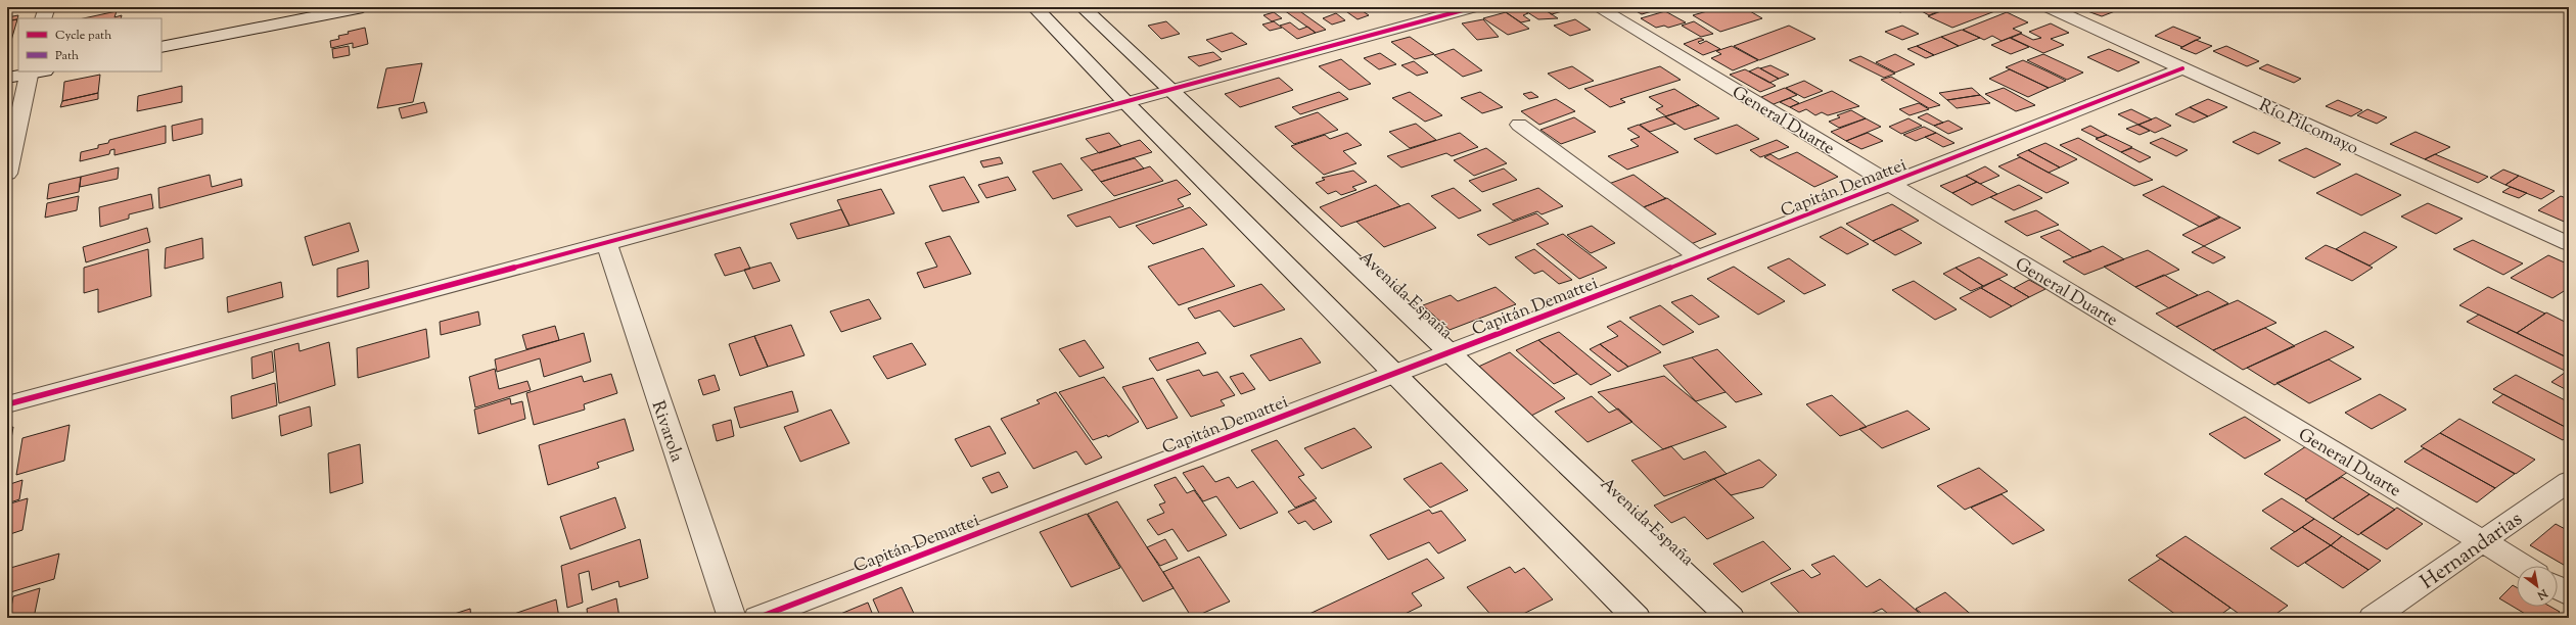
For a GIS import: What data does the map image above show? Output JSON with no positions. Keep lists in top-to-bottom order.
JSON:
{
  "streets": {
    "street": [
      "General Duarte",
      "Río Pilcomayo",
      "Capitán Demattei",
      "Avenida España",
      "Rivarola",
      "Hernandarias"
    ]
  },
  "crossings": [
    ["General Duarte", "Capitán Demattei"],
    ["General Duarte", "Hernandarias"],
    ["Río Pilcomayo", "Capitán Demattei"],
    ["Capitán Demattei", "Avenida España"]
  ],
  "legend": ["Cycle path", "Path"],
  "north": "bottom right"
}
